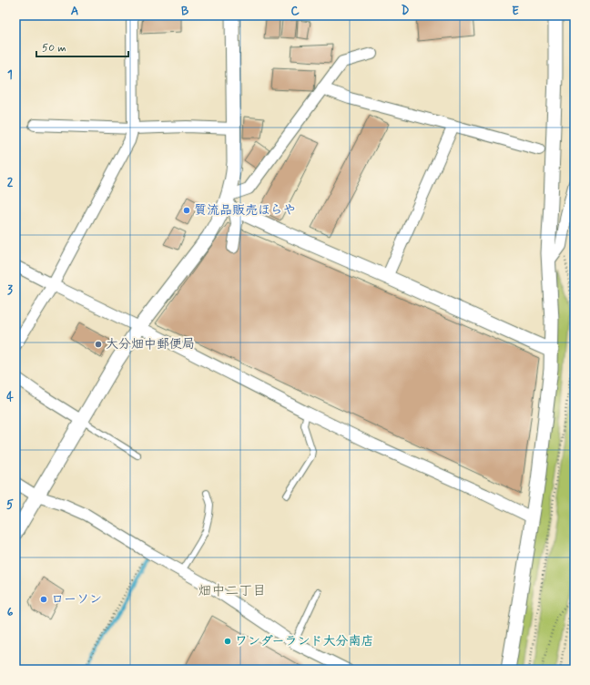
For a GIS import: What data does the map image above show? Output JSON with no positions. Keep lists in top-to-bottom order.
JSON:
{
  "districts": ["畑中二丁目"],
  "places": [
    "質流品販売ほらや",
    "大分畑中郵便局",
    "ローソン",
    "ワンダーランド大分南店"
  ],
  "scale_bar": "50 m",
  "grid": {
    "columns": [
      "A",
      "B",
      "C",
      "D",
      "E"
    ],
    "rows": [
      "1",
      "2",
      "3",
      "4",
      "5",
      "6"
    ]
  }
}
